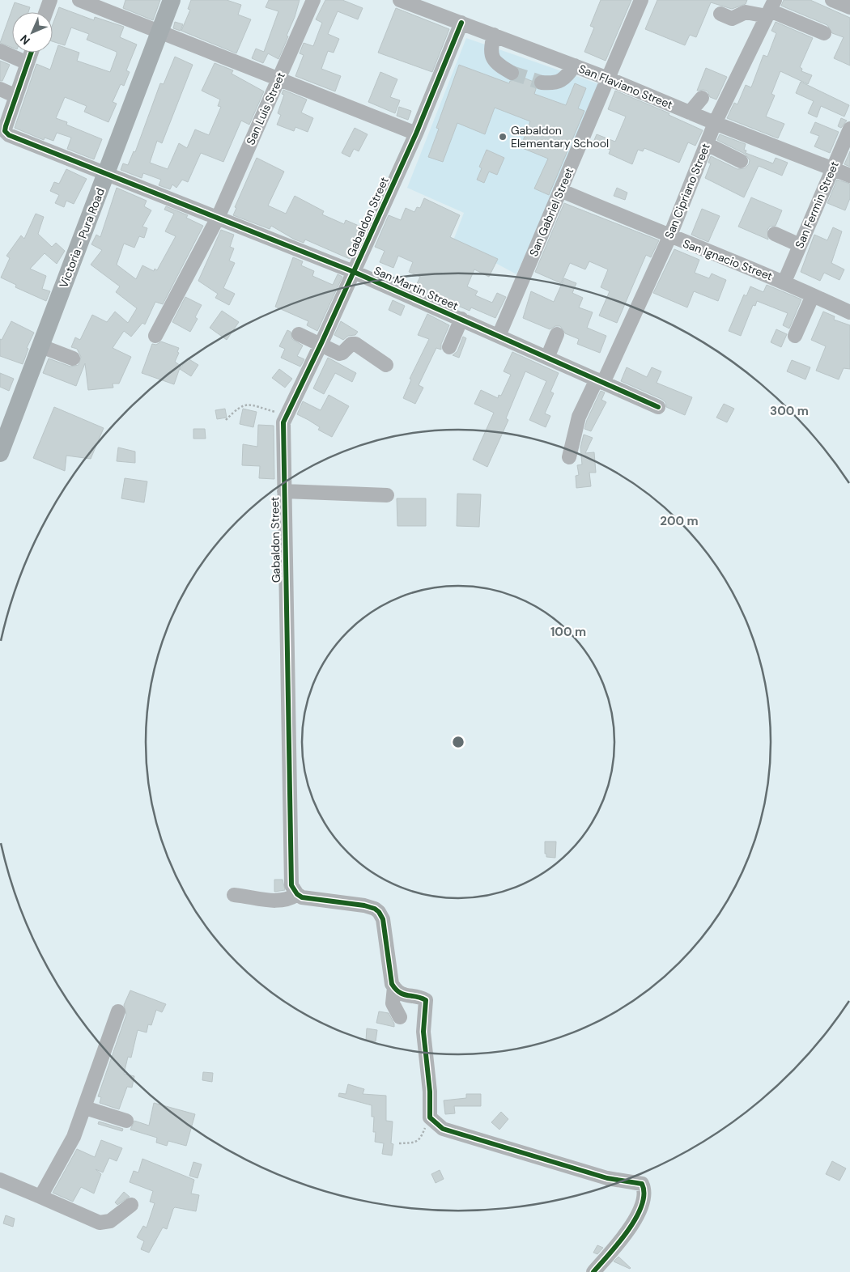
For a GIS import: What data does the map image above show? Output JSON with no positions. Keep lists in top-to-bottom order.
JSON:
{
  "streets": {
    "main road": ["Victoria - Pura Road"],
    "street": [
      "San Flaviano Street",
      "San Luis Street",
      "San Cipriano Street",
      "San Fermin Street",
      "San Gabriel Street",
      "Gabaldon Street",
      "San Ignacio Street",
      "San Martin Street"
    ]
  },
  "crossings": [
    ["San Flaviano Street", "San Cipriano Street"],
    ["San Flaviano Street", "San Fermin Street"],
    ["San Flaviano Street", "San Gabriel Street"],
    ["San Flaviano Street", "Gabaldon Street"],
    ["San Luis Street", "San Martin Street"],
    ["San Cipriano Street", "San Ignacio Street"],
    ["San Cipriano Street", "San Martin Street"],
    ["San Fermin Street", "San Ignacio Street"],
    ["San Gabriel Street", "San Ignacio Street"],
    ["San Gabriel Street", "San Martin Street"],
    ["Gabaldon Street", "San Martin Street"],
    ["Victoria - Pura Road", "San Martin Street"]
  ],
  "places": ["Gabaldon Elementary School"],
  "north": "bottom left",
  "rings": ["300 m", "200 m", "100 m"]
}
